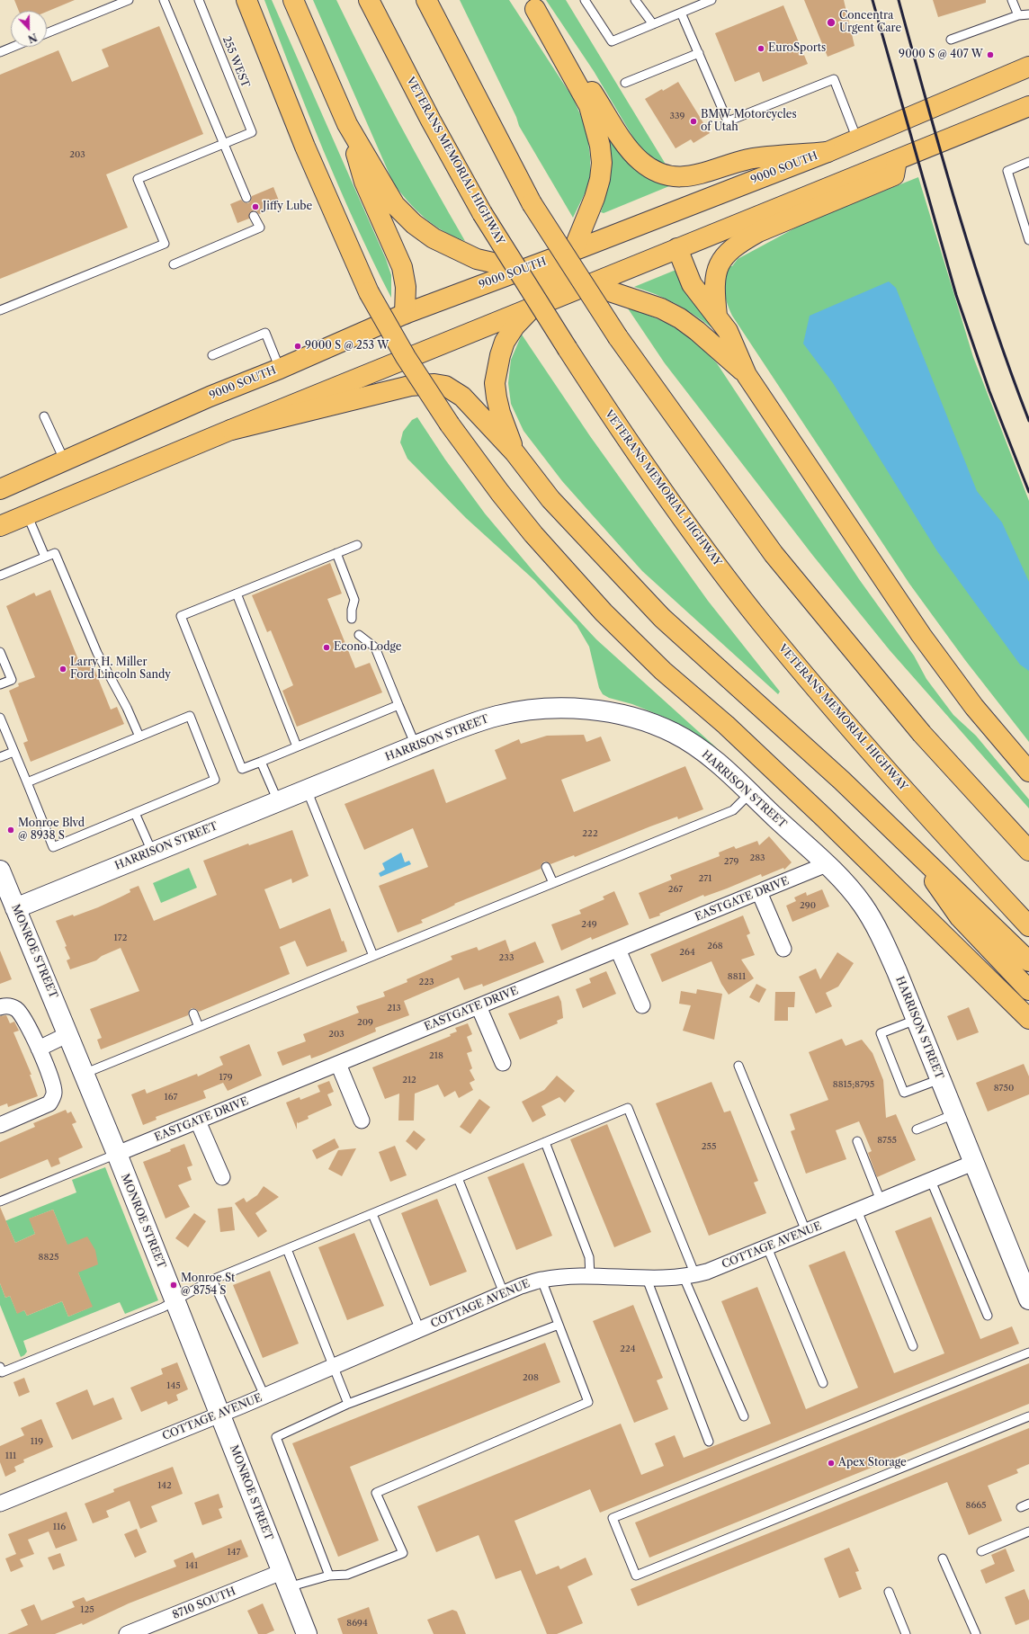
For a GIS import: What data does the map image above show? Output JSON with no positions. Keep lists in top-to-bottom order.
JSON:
{
  "streets": {
    "main road": ["VETERANS MEMORIAL HIGHWAY", "9000 SOUTH"],
    "street": [
      "HARRISON STREET",
      "EASTGATE DRIVE",
      "MONROE STREET",
      "COTTAGE AVENUE",
      "8710 SOUTH"
    ],
    "lane": ["255 WEST"]
  },
  "crossings": [
    ["HARRISON STREET", "EASTGATE DRIVE"],
    ["HARRISON STREET", "MONROE STREET"],
    ["HARRISON STREET", "COTTAGE AVENUE"],
    ["EASTGATE DRIVE", "MONROE STREET"],
    ["MONROE STREET", "COTTAGE AVENUE"],
    ["MONROE STREET", "8710 SOUTH"]
  ],
  "places": [
    "Concentra Urgent Care",
    "EuroSports",
    "9000 S @ 407 W",
    "BMW Motorcycles of Utah",
    "Jiffy Lube",
    "9000 S @ 253 W",
    "Econo Lodge",
    "Larry H. Miller Ford Lincoln Sandy",
    "Monroe Blvd @ 8938 S",
    "Monroe St @ 8754 S",
    "Apex Storage"
  ],
  "house_numbers": [
    "339",
    "203",
    "222",
    "283",
    "279",
    "271",
    "267",
    "290",
    "249",
    "172",
    "268",
    "264",
    "233",
    "8811",
    "223",
    "213",
    "209",
    "203",
    "218",
    "179",
    "212",
    "8815;8795",
    "8750",
    "167",
    "8755",
    "255",
    "8825",
    "224",
    "208",
    "145",
    "119",
    "111",
    "142",
    "8665",
    "116",
    "147",
    "141",
    "125",
    "8694"
  ],
  "north": "bottom"
}
